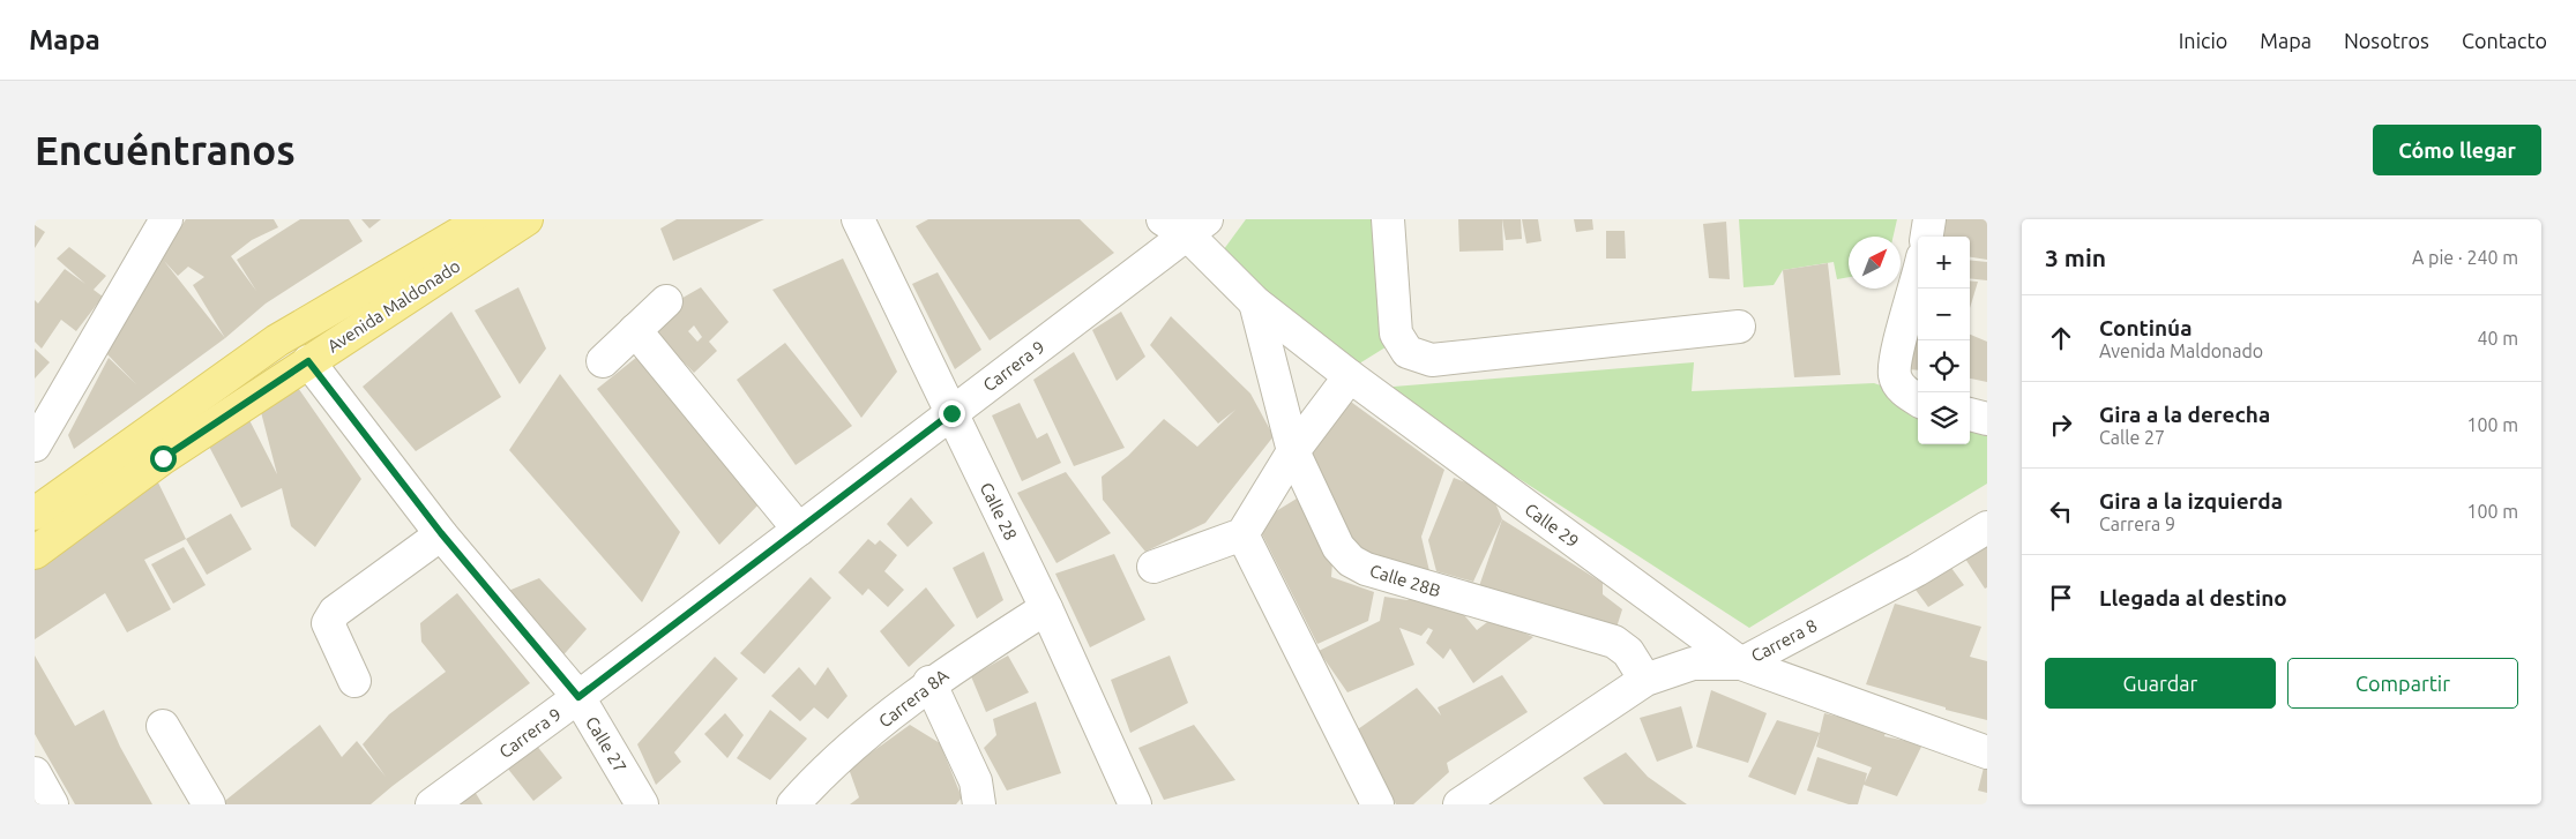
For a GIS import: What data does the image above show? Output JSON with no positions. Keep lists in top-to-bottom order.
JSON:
{
  "streets": {
    "main road": ["Avenida Maldonado"],
    "street": [
      "Carrera 9",
      "Calle 28",
      "Calle 29",
      "Calle 28B",
      "Carrera 8",
      "Carrera 8A",
      "Calle 27"
    ]
  },
  "crossings": [
    ["Avenida Maldonado", "Calle 27"],
    ["Carrera 9", "Calle 28"],
    ["Carrera 9", "Calle 29"],
    ["Carrera 9", "Calle 27"],
    ["Calle 28", "Carrera 8A"],
    ["Calle 29", "Calle 28B"],
    ["Calle 29", "Carrera 8"],
    ["Calle 28B", "Carrera 8"]
  ],
  "north": "top right",
  "page": {
    "header": "Mapa",
    "nav": [
      "Inicio",
      "Mapa",
      "Nosotros",
      "Contacto"
    ],
    "buttons": [
      "Cómo llegar",
      ["Guardar", "Compartir"]
    ],
    "title": "Encuéntranos",
    "heading": ["3 min", "A pie · 240 m"],
    "map_buttons": ["+", "−"],
    "list": [
      ["Continúa", "Avenida Maldonado", "40 m"],
      ["Gira a la derecha", "Calle 27", "100 m"],
      ["Gira a la izquierda", "Carrera 9", "100 m"],
      "Llegada al destino"
    ]
  }
}
